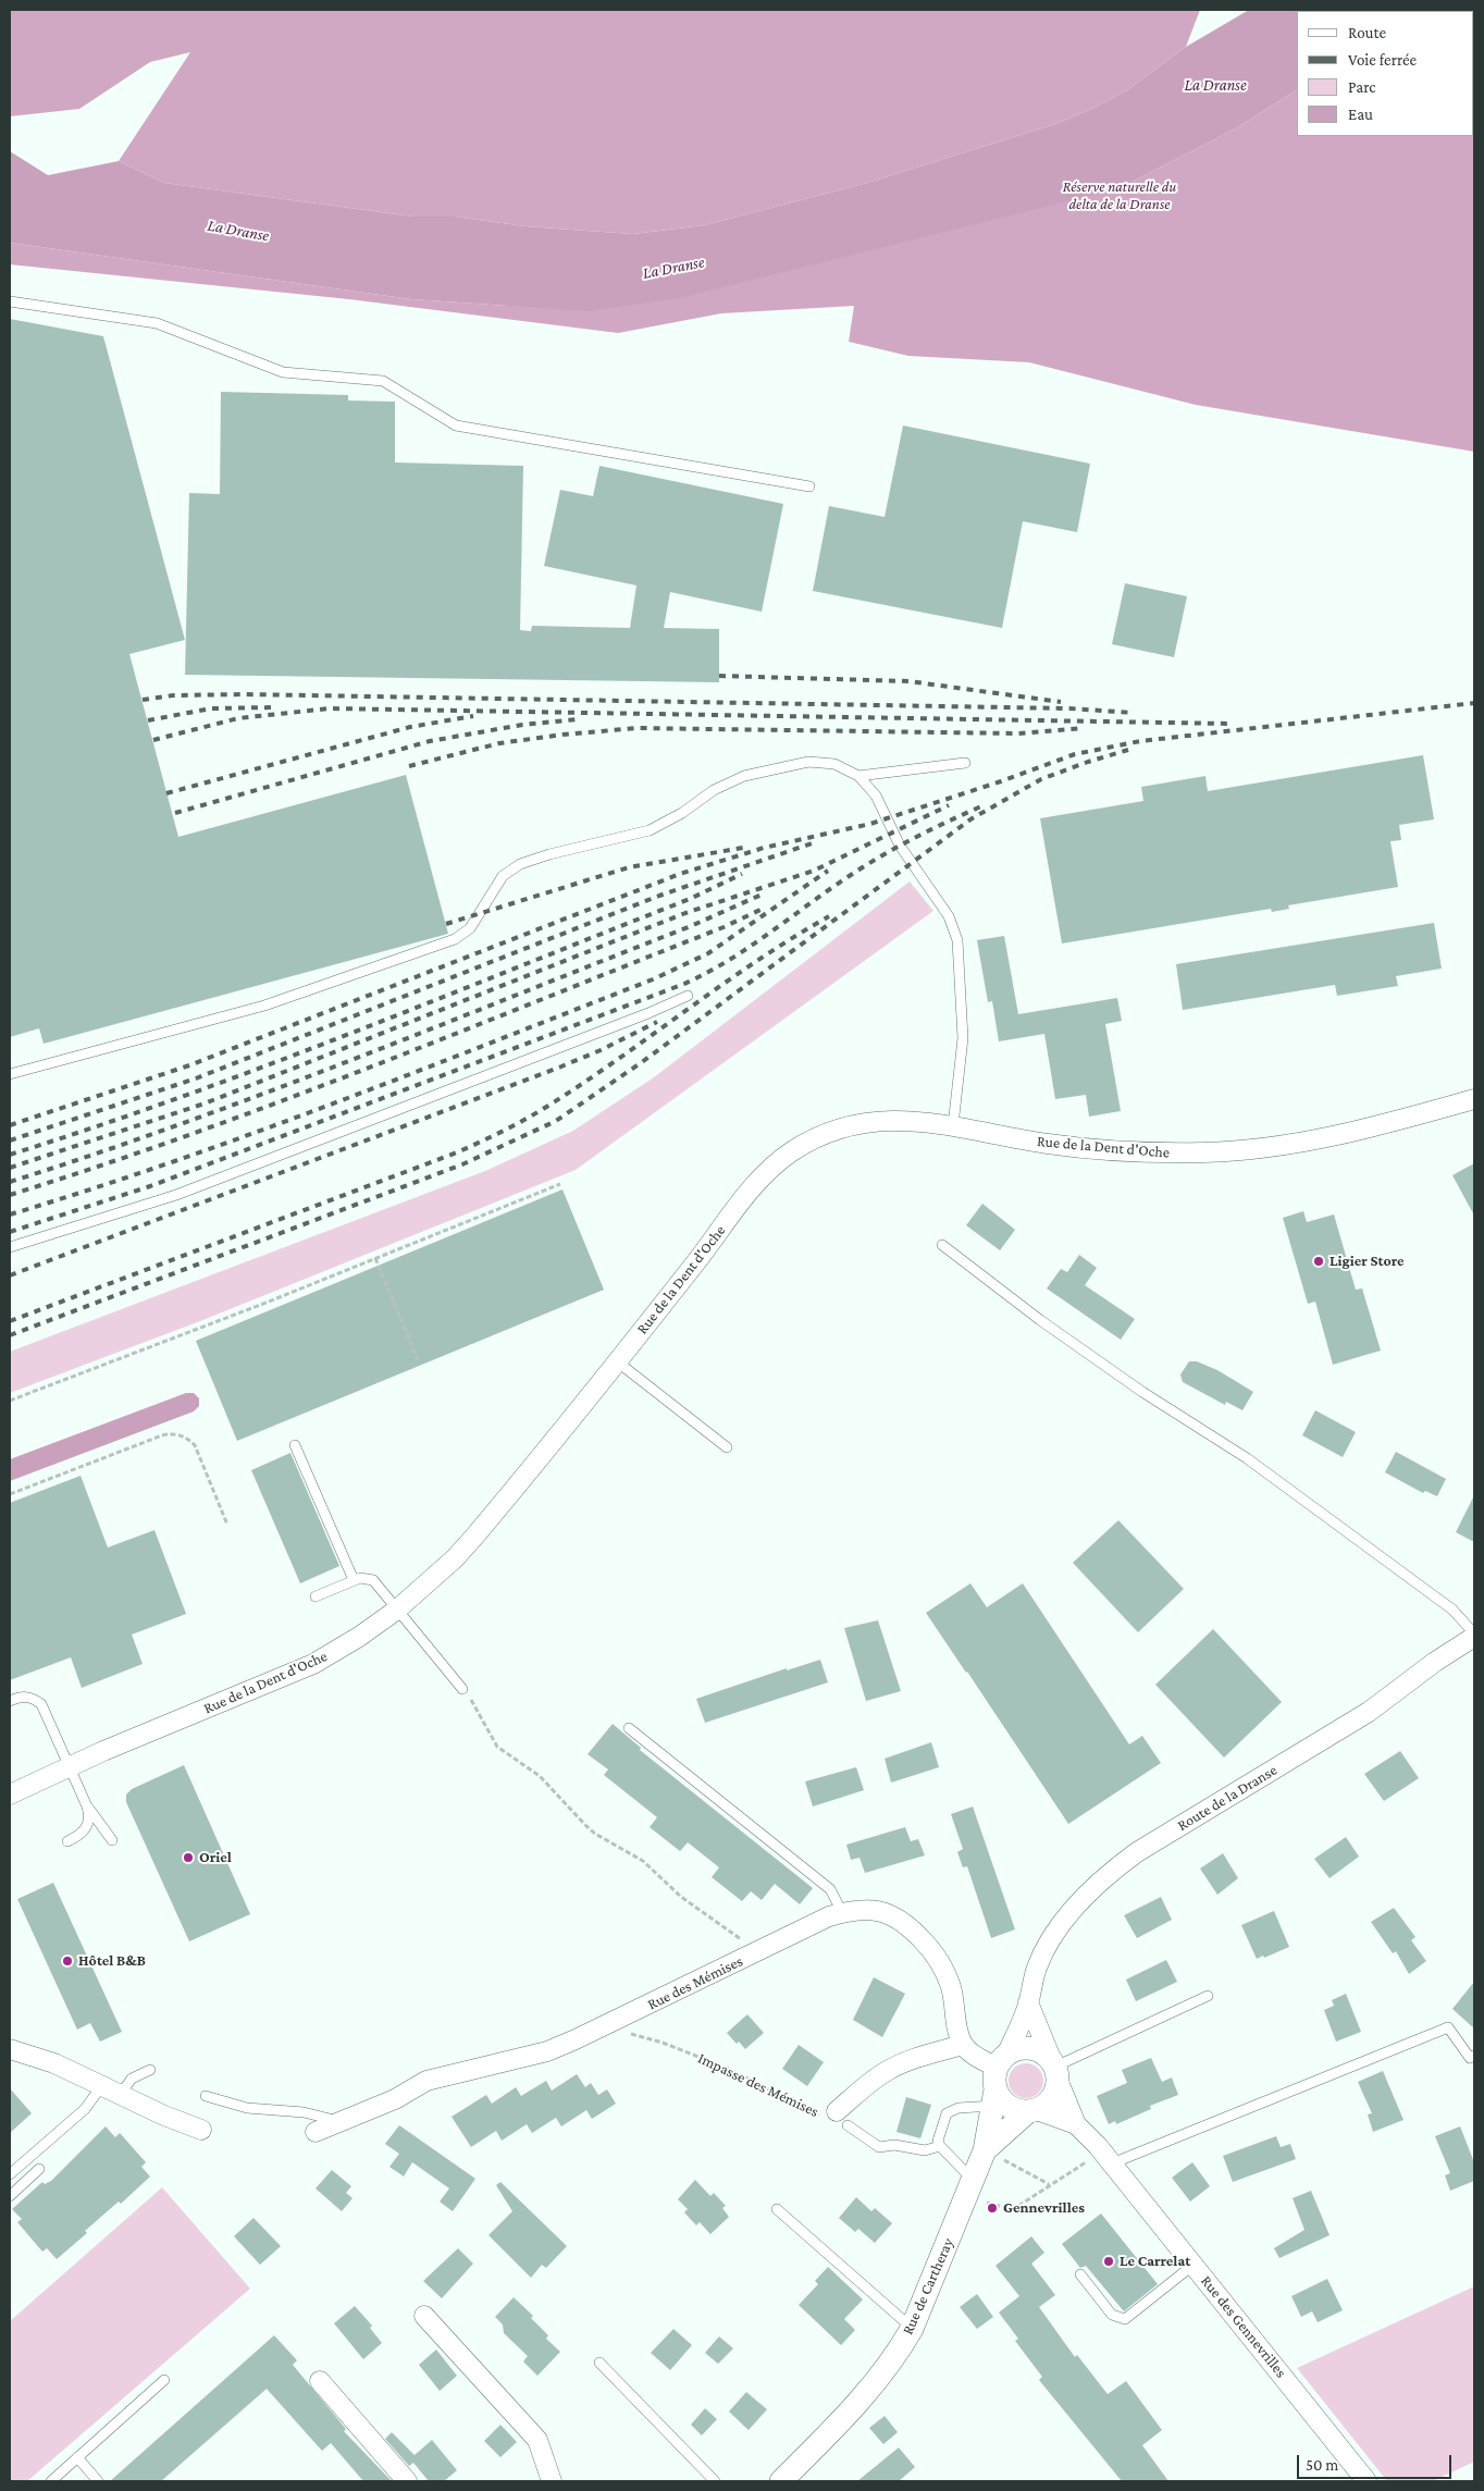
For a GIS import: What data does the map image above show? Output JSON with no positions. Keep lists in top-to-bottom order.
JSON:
{
  "streets": {
    "street": [
      "Rue de la Dent d'Oche",
      "Route de la Dranse",
      "Rue des Mémises",
      "Impasse des Mémises",
      "Rue de Cartheray",
      "Rue des Gennevrilles"
    ]
  },
  "crossings": [
    ["Route de la Dranse", "Rue de Cartheray"],
    ["Route de la Dranse", "Rue des Gennevrilles"],
    ["Rue des Mémises", "Impasse des Mémises"],
    ["Rue de Cartheray", "Rue des Gennevrilles"]
  ],
  "water": ["La Dranse"],
  "parks": ["Réserve naturelle du delta de la Dranse"],
  "places": [
    "Ligier Store",
    "Oriel",
    "Hôtel B&B",
    "Gennevrilles",
    "Le Carrelat"
  ],
  "legend": [
    "Route",
    "Voie ferrée",
    "Parc",
    "Eau"
  ],
  "scale_bar": "50 m"
}
